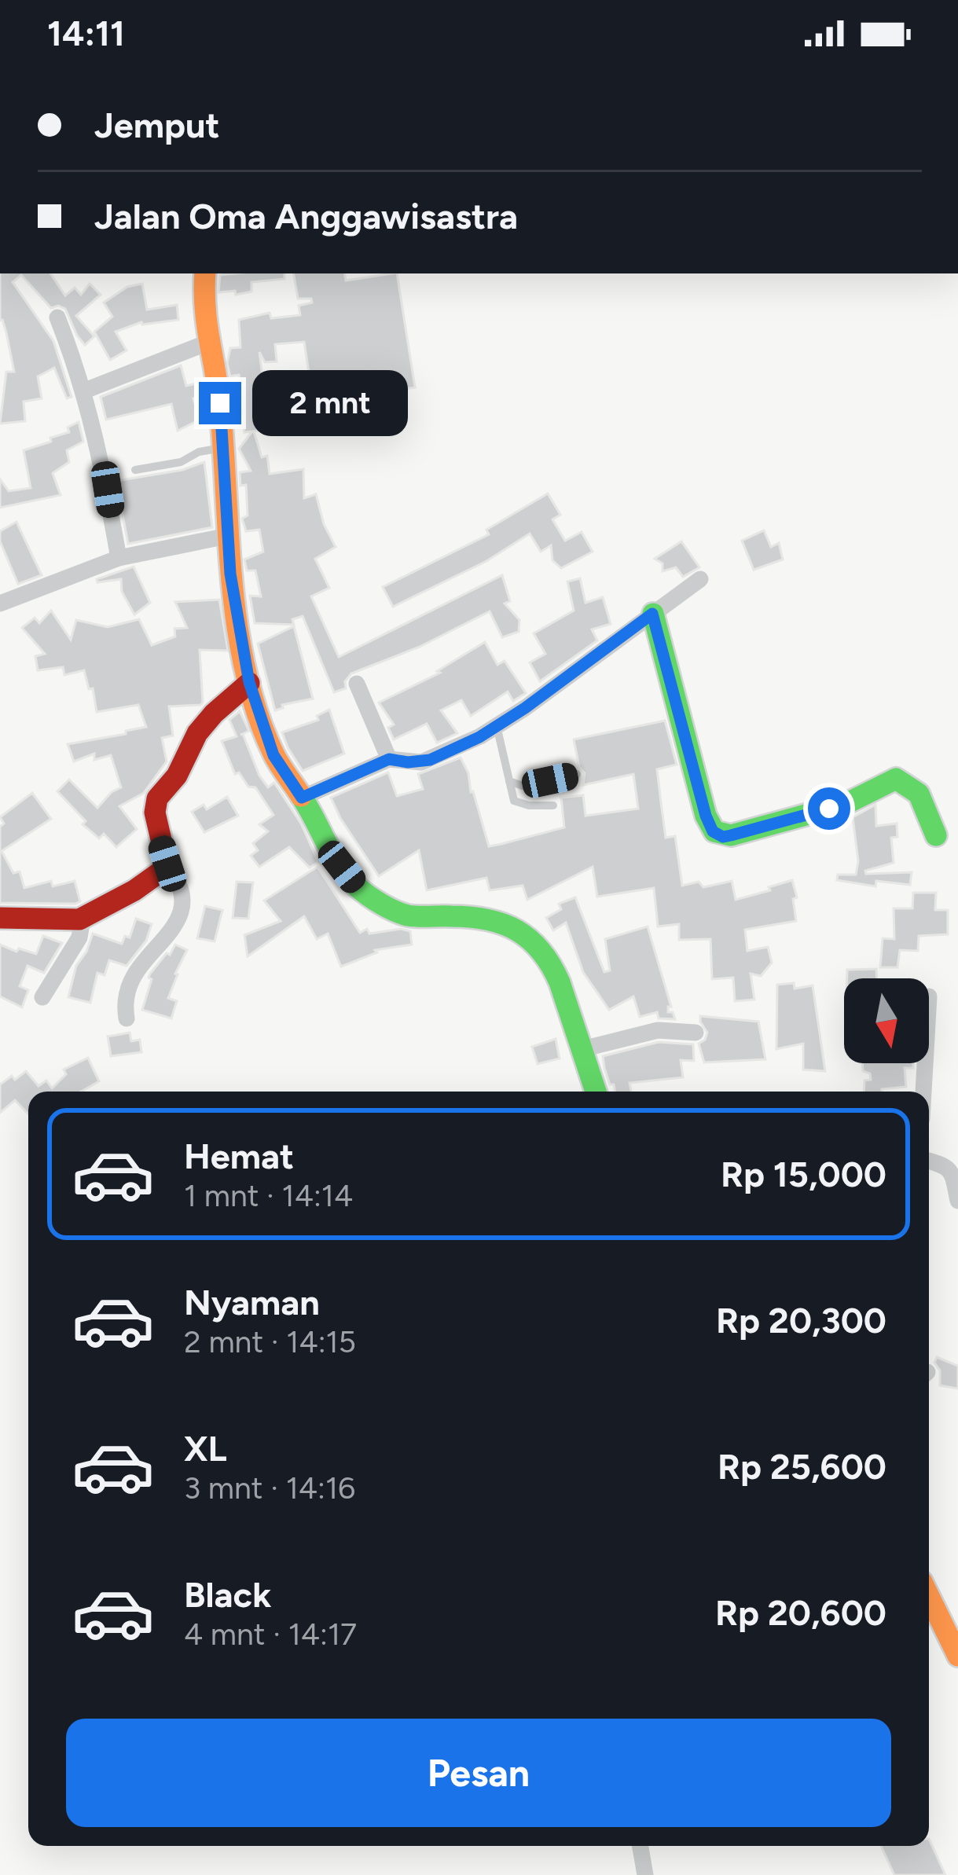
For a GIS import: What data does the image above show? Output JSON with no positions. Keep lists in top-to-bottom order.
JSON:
{
  "north": "bottom",
  "page": {
    "status": "14:11",
    "banner": ["Jemput", "Jalan Oma Anggawisastra"],
    "bubble": "2 mnt",
    "list": [
      {
        "name": "Hemat",
        "note": "1 mnt · 14:14",
        "value": "Rp 15,000"
      },
      {
        "name": "Nyaman",
        "note": "2 mnt · 14:15",
        "value": "Rp 20,300"
      },
      {
        "name": "XL",
        "note": "3 mnt · 14:16",
        "value": "Rp 25,600"
      },
      {
        "name": "Black",
        "note": "4 mnt · 14:17",
        "value": "Rp 20,600"
      }
    ],
    "buttons": "Pesan"
  }
}
